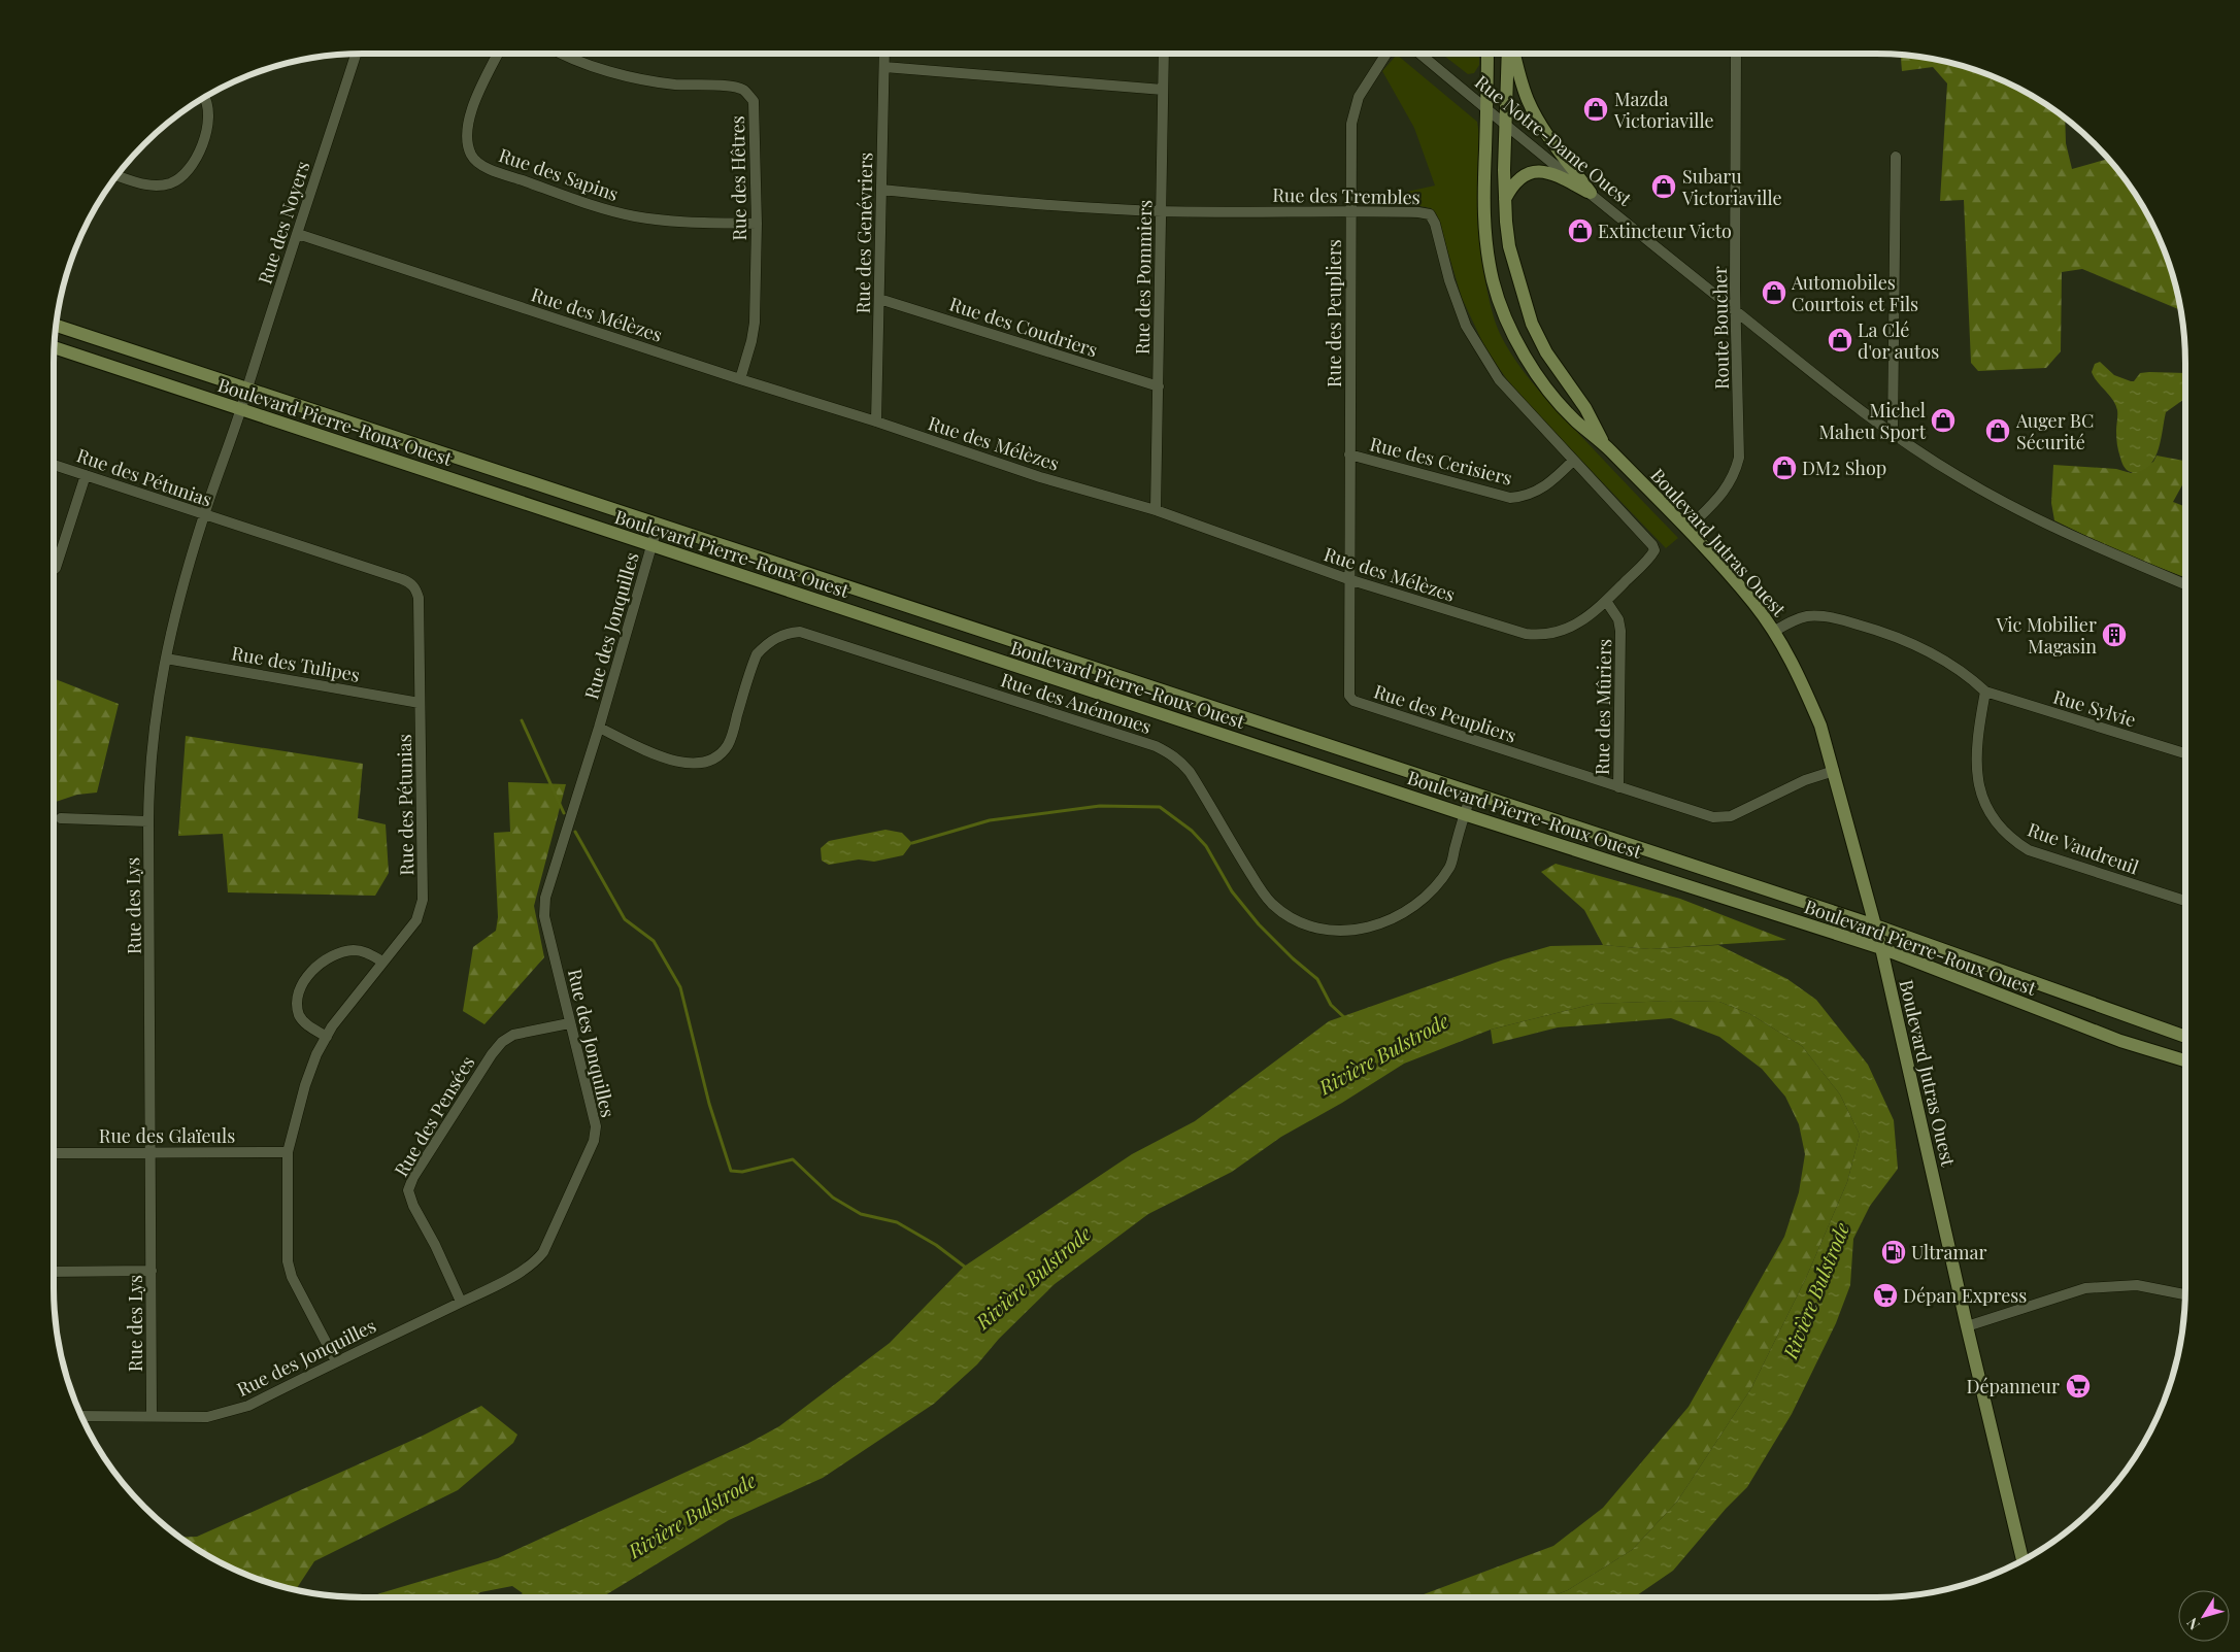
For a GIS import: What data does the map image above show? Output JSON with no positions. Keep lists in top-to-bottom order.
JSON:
{
  "streets": {
    "main road": ["Boulevard Pierre-Roux Ouest", "Boulevard Jutras Ouest"],
    "street": [
      "Rue Notre-Dame Ouest",
      "Rue des Sapins",
      "Rue des Hêtres",
      "Rue des Trembles",
      "Rue des Noyers",
      "Rue des Genévriers",
      "Rue des Pommiers",
      "Rue des Peupliers",
      "Rue des Mélèzes",
      "Rue des Coudriers",
      "Route Boucher",
      "Rue des Cerisiers",
      "Rue des Pétunias",
      "Rue des Jonquilles",
      "Rue des Tulipes",
      "Rue des Anémones",
      "Rue des Mûriers",
      "Rue Sylvie",
      "Rue Vaudreuil",
      "Rue des Lys",
      "Rue des Pensées",
      "Rue des Glaïeuls"
    ]
  },
  "crossings": [
    ["Rue Notre-Dame Ouest", "Route Boucher"],
    ["Rue Notre-Dame Ouest", "Boulevard Jutras Ouest"],
    ["Rue des Sapins", "Rue des Hêtres"],
    ["Rue des Hêtres", "Rue des Mélèzes"],
    ["Rue des Trembles", "Rue des Genévriers"],
    ["Rue des Trembles", "Rue des Pommiers"],
    ["Rue des Trembles", "Rue des Peupliers"],
    ["Rue des Trembles", "Rue des Mélèzes"],
    ["Rue des Trembles", "Rue des Cerisiers"],
    ["Rue des Noyers", "Rue des Mélèzes"],
    ["Rue des Noyers", "Boulevard Pierre-Roux Ouest"],
    ["Rue des Noyers", "Rue des Lys"],
    ["Rue des Genévriers", "Rue des Mélèzes"],
    ["Rue des Genévriers", "Rue des Coudriers"],
    ["Rue des Pommiers", "Rue des Mélèzes"],
    ["Rue des Pommiers", "Rue des Coudriers"],
    ["Rue des Peupliers", "Rue des Mélèzes"],
    ["Rue des Peupliers", "Rue des Cerisiers"],
    ["Rue des Peupliers", "Boulevard Jutras Ouest"],
    ["Rue des Peupliers", "Rue des Mûriers"],
    ["Rue des Mélèzes", "Rue des Mûriers"],
    ["Route Boucher", "Boulevard Jutras Ouest"],
    ["Boulevard Pierre-Roux Ouest", "Boulevard Jutras Ouest"],
    ["Boulevard Pierre-Roux Ouest", "Rue des Jonquilles"],
    ["Boulevard Pierre-Roux Ouest", "Rue des Anémones"],
    ["Boulevard Pierre-Roux Ouest", "Rue des Lys"],
    ["Rue des Pétunias", "Rue des Jonquilles"],
    ["Rue des Pétunias", "Rue des Tulipes"],
    ["Rue des Pétunias", "Rue des Lys"],
    ["Rue des Pétunias", "Rue des Glaïeuls"],
    ["Rue des Jonquilles", "Rue des Anémones"],
    ["Rue des Jonquilles", "Rue des Lys"],
    ["Rue des Jonquilles", "Rue des Pensées"],
    ["Rue des Tulipes", "Rue des Lys"],
    ["Rue Sylvie", "Rue Vaudreuil"],
    ["Rue des Lys", "Rue des Glaïeuls"]
  ],
  "water": ["Rivière Bulstrode"],
  "places": {
    "shop": [
      "Mazda Victoriaville",
      "Subaru Victoriaville",
      "Extincteur Victo",
      "Automobiles Courtois et Fils",
      "La Clé d'or autos",
      "Michel Maheu Sport",
      "Auger BC Sécurité",
      "DM2 Shop"
    ],
    "building": ["Vic Mobilier Magasin"],
    "fuel station": ["Ultramar"],
    "supermarket": ["Dépan Express", "Dépanneur"]
  },
  "north": "bottom left"
}
